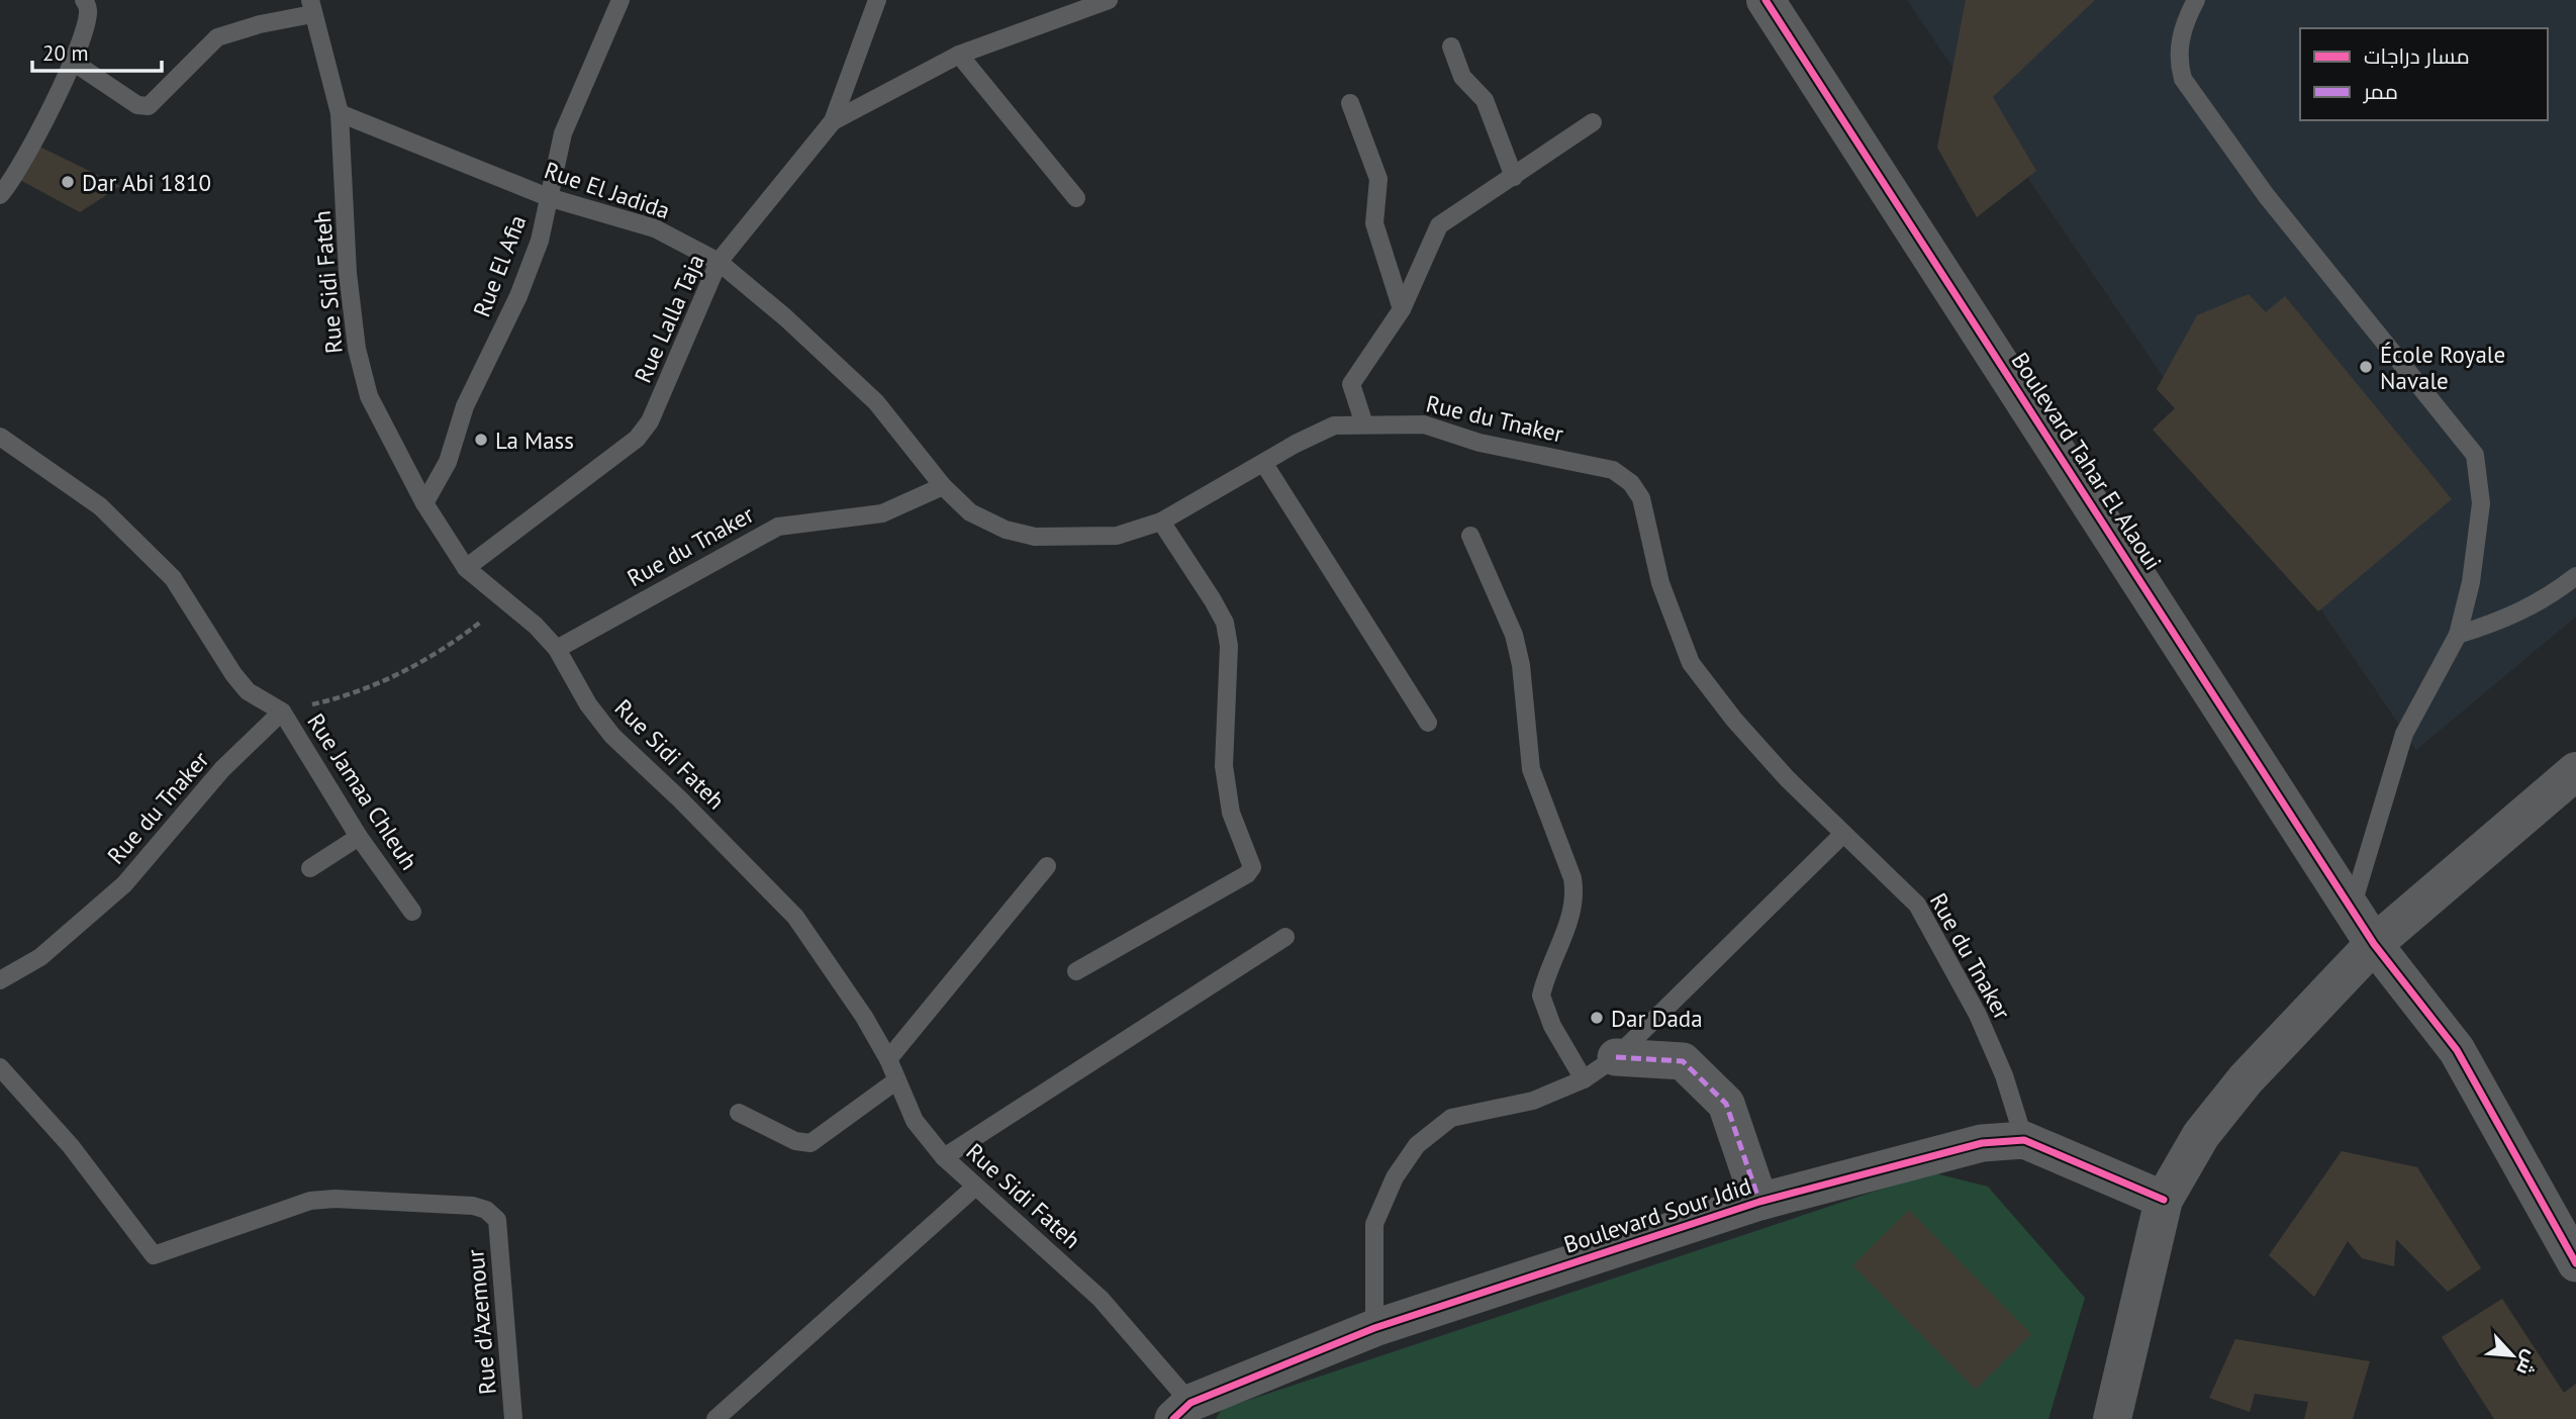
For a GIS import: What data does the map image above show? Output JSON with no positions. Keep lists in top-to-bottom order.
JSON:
{
  "streets": {
    "street": ["Boulevard Tahar El Alaoui", "Boulevard Sour Jdid"],
    "lane": [
      "Rue El Jadida",
      "Rue El Afia",
      "Rue Sidi Fateh",
      "Rue Lalla Taja",
      "Rue du Tnaker",
      "Rue Jamaa Chleuh",
      "Rue d'Azemour"
    ]
  },
  "crossings": [
    ["Rue El Jadida", "Rue El Afia"],
    ["Rue El Jadida", "Rue Sidi Fateh"],
    ["Rue El Jadida", "Rue Lalla Taja"],
    ["Rue El Jadida", "Rue du Tnaker"],
    ["Rue El Afia", "Rue Sidi Fateh"],
    ["Rue Sidi Fateh", "Rue Lalla Taja"],
    ["Rue Sidi Fateh", "Rue du Tnaker"],
    ["Rue Sidi Fateh", "Boulevard Sour Jdid"],
    ["Rue du Tnaker", "Rue Jamaa Chleuh"],
    ["Rue du Tnaker", "Boulevard Sour Jdid"]
  ],
  "places": [
    "Dar Abi 1810",
    "École Royale Navale",
    "La Mass",
    "Dar Dada"
  ],
  "legend": ["مسار دراجات", "ممر"],
  "scale_bar": "20 m",
  "north": "bottom right"
}
